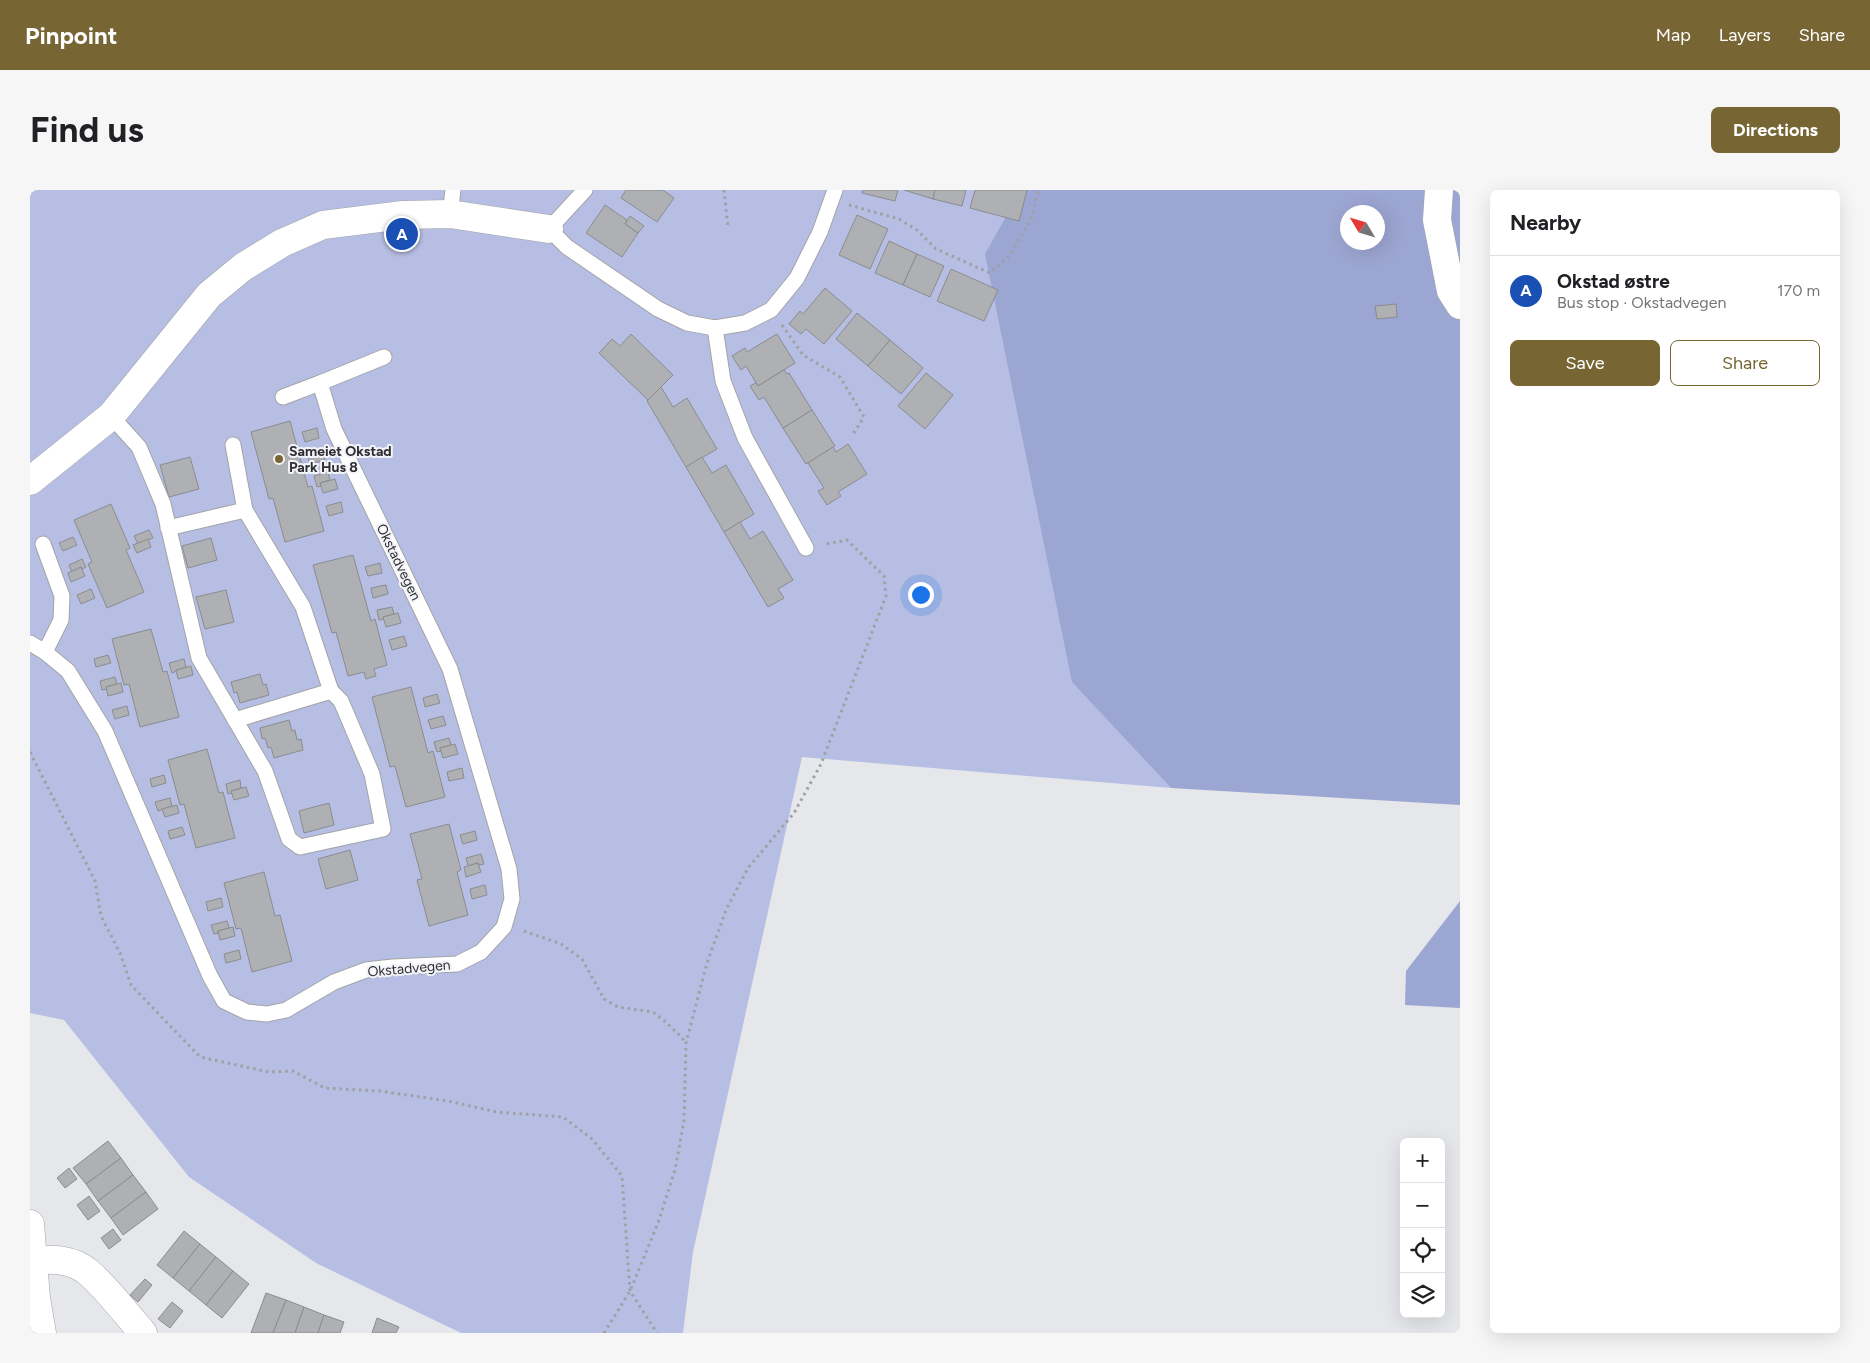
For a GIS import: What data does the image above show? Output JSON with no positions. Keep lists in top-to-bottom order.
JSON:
{
  "streets": {
    "lane": ["Okstadvegen"]
  },
  "places": ["Sameiet Okstad Park Hus 8"],
  "north": "top left",
  "page": {
    "header": "Pinpoint",
    "nav": ["Map", "Layers", "Share"],
    "buttons": [
      "Directions",
      ["Save", "Share"]
    ],
    "title": "Find us",
    "heading": "Nearby",
    "pins": "A",
    "list": [
      {
        "mark": "A",
        "name": "Okstad østre",
        "note": "Bus stop · Okstadvegen",
        "value": "170 m"
      }
    ],
    "map_buttons": ["+", "−"]
  }
}
